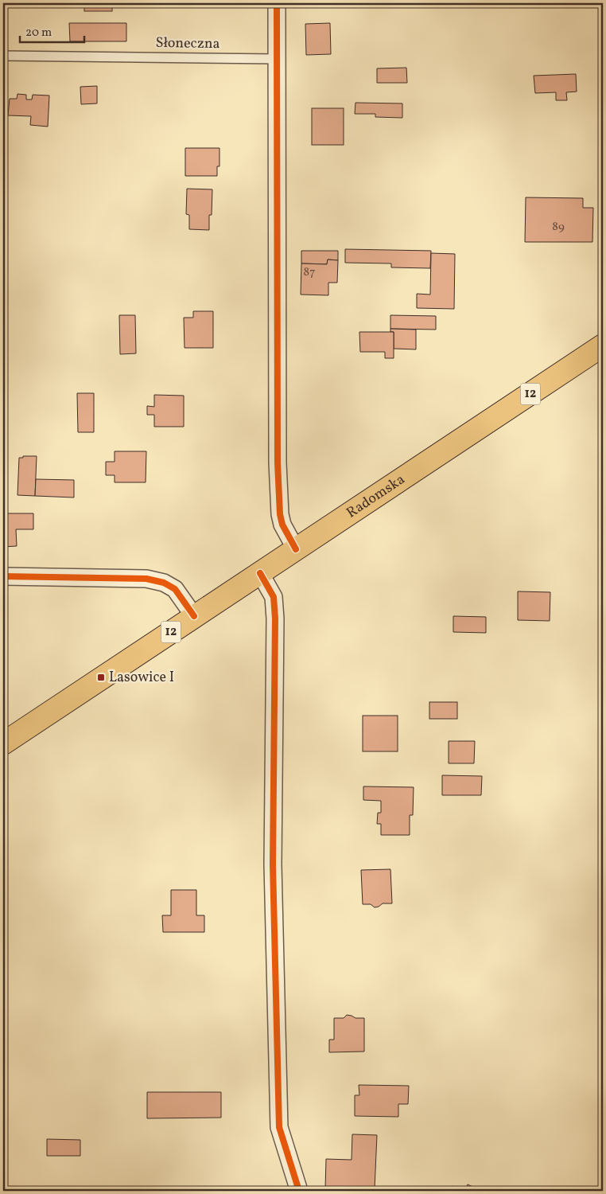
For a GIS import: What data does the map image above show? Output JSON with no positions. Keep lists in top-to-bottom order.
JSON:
{
  "streets": {
    "main road": ["12", "Radomska"],
    "lane": ["Słoneczna"]
  },
  "crossings": [
    ["12", "Radomska"]
  ],
  "places": {
    "transit": ["Lasowice I"]
  },
  "house_numbers": ["89", "87"],
  "scale_bar": "20 m"
}
